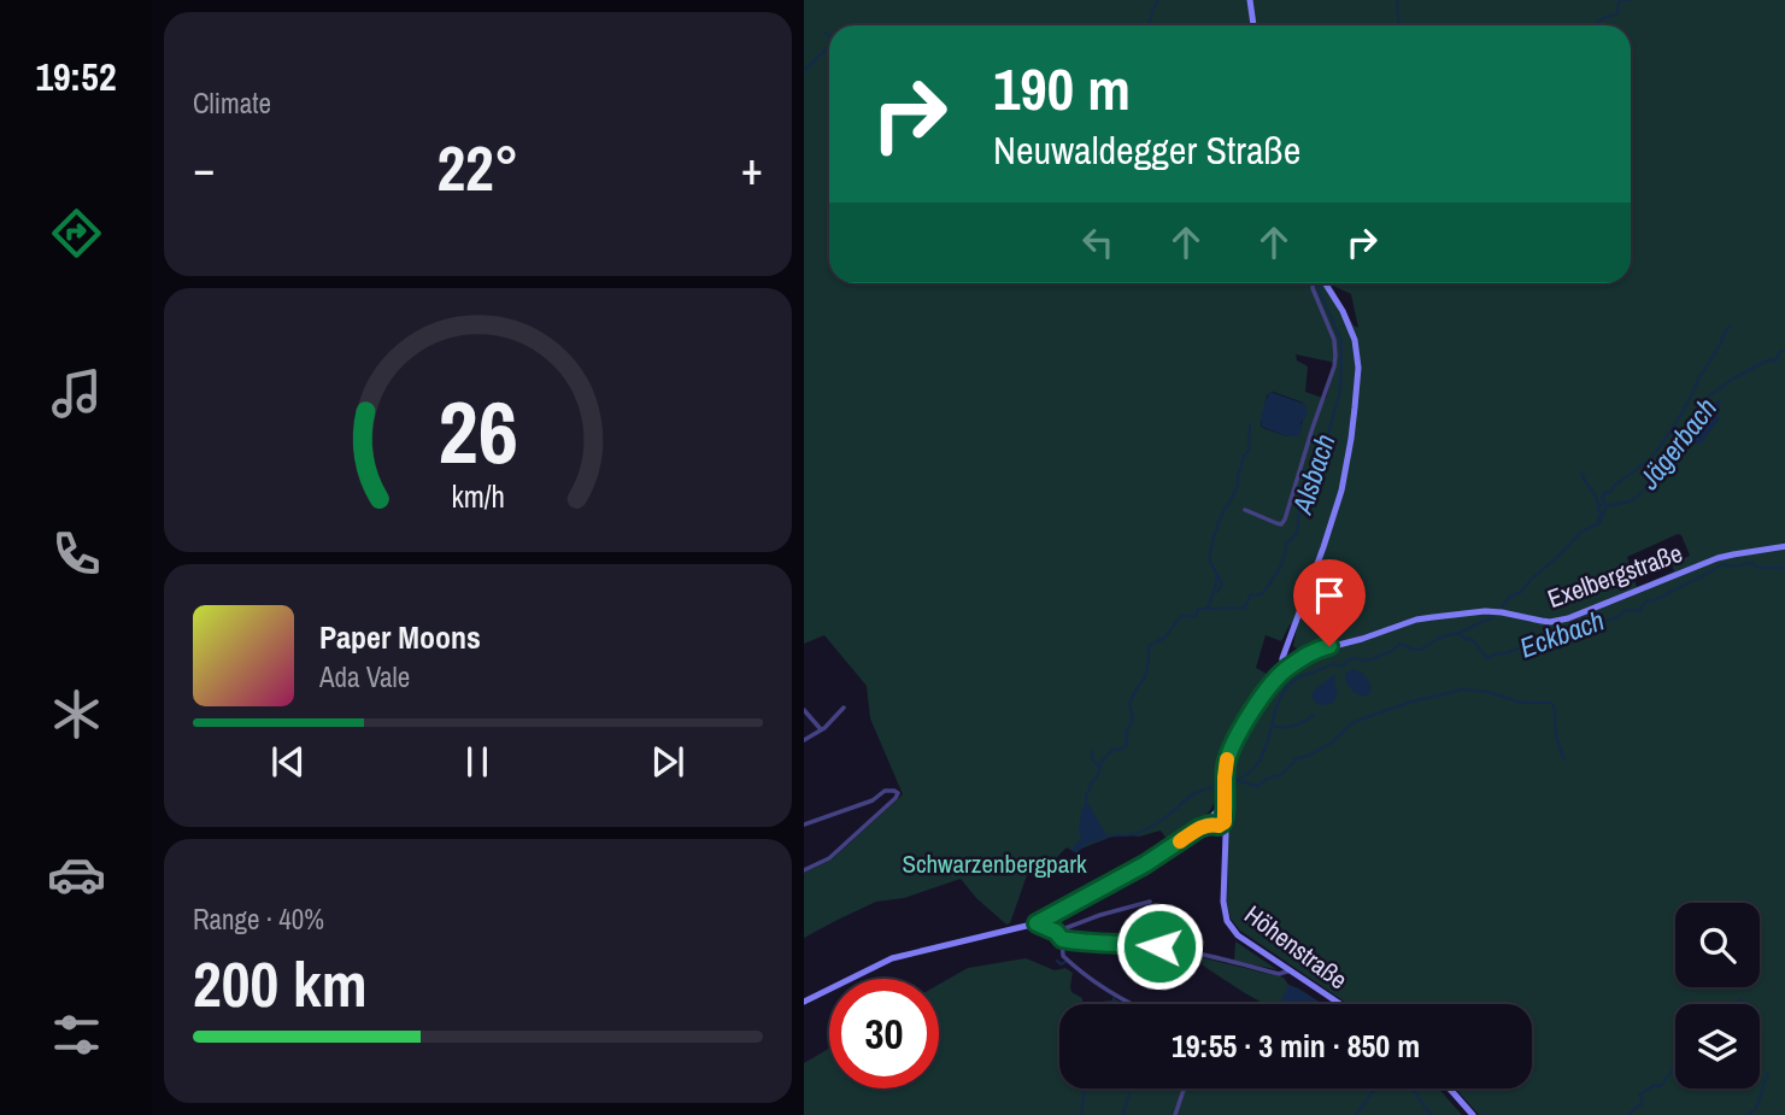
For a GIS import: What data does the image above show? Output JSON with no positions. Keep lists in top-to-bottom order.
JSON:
{
  "streets": {
    "main road": ["Exelbergstraße", "Höhenstraße"]
  },
  "crossings": [
    ["Exelbergstraße", "Höhenstraße"]
  ],
  "water": ["Jägerbach", "Alsbach", "Eckbach"],
  "parks": ["Schwarzenbergpark"],
  "page": {
    "tabs": "19:52",
    "tile": [
      "Climate",
      ["Range · 40%", "200 km"]
    ],
    "turn": ["190 m", "Neuwaldegger Straße"],
    "heat": ["−", "22°", "+"],
    "song": ["Paper Moons", "Ada Vale"],
    "limit": "30",
    "trip": "19:55 · 3 min · 850 m",
    "gauge": ["26", "km/h"]
  }
}
